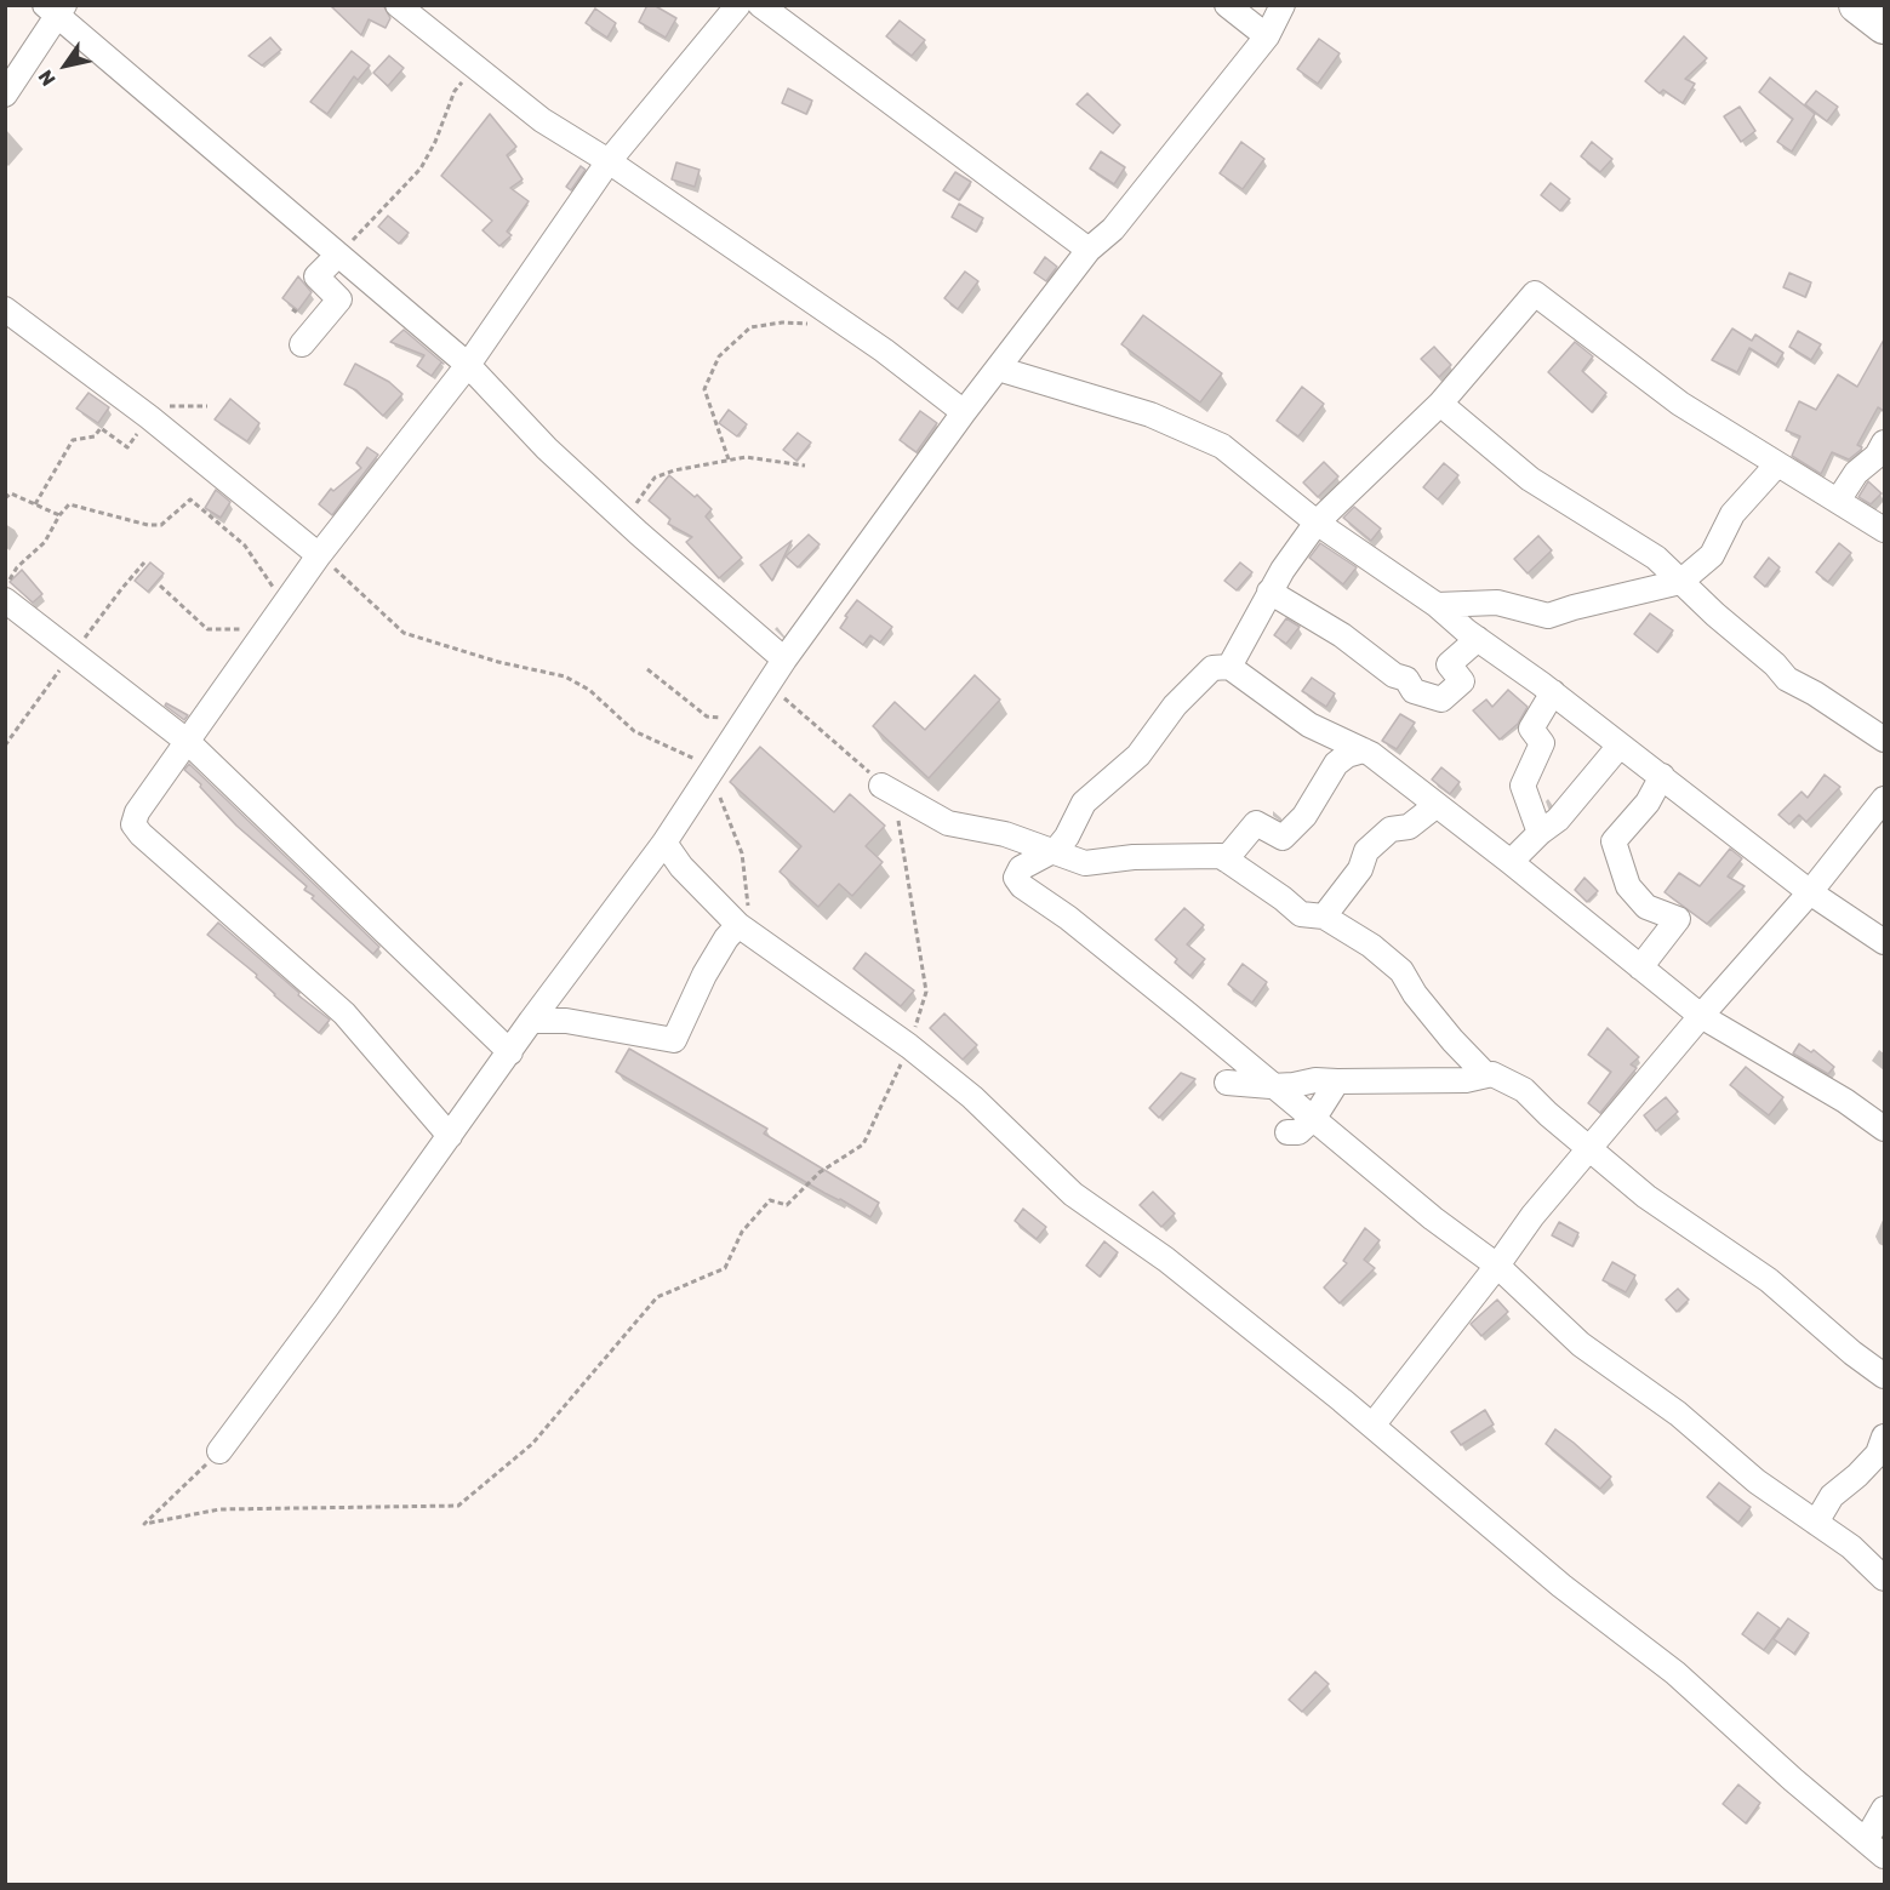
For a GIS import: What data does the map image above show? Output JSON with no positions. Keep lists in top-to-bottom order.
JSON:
{
  "north": "bottom left"
}
